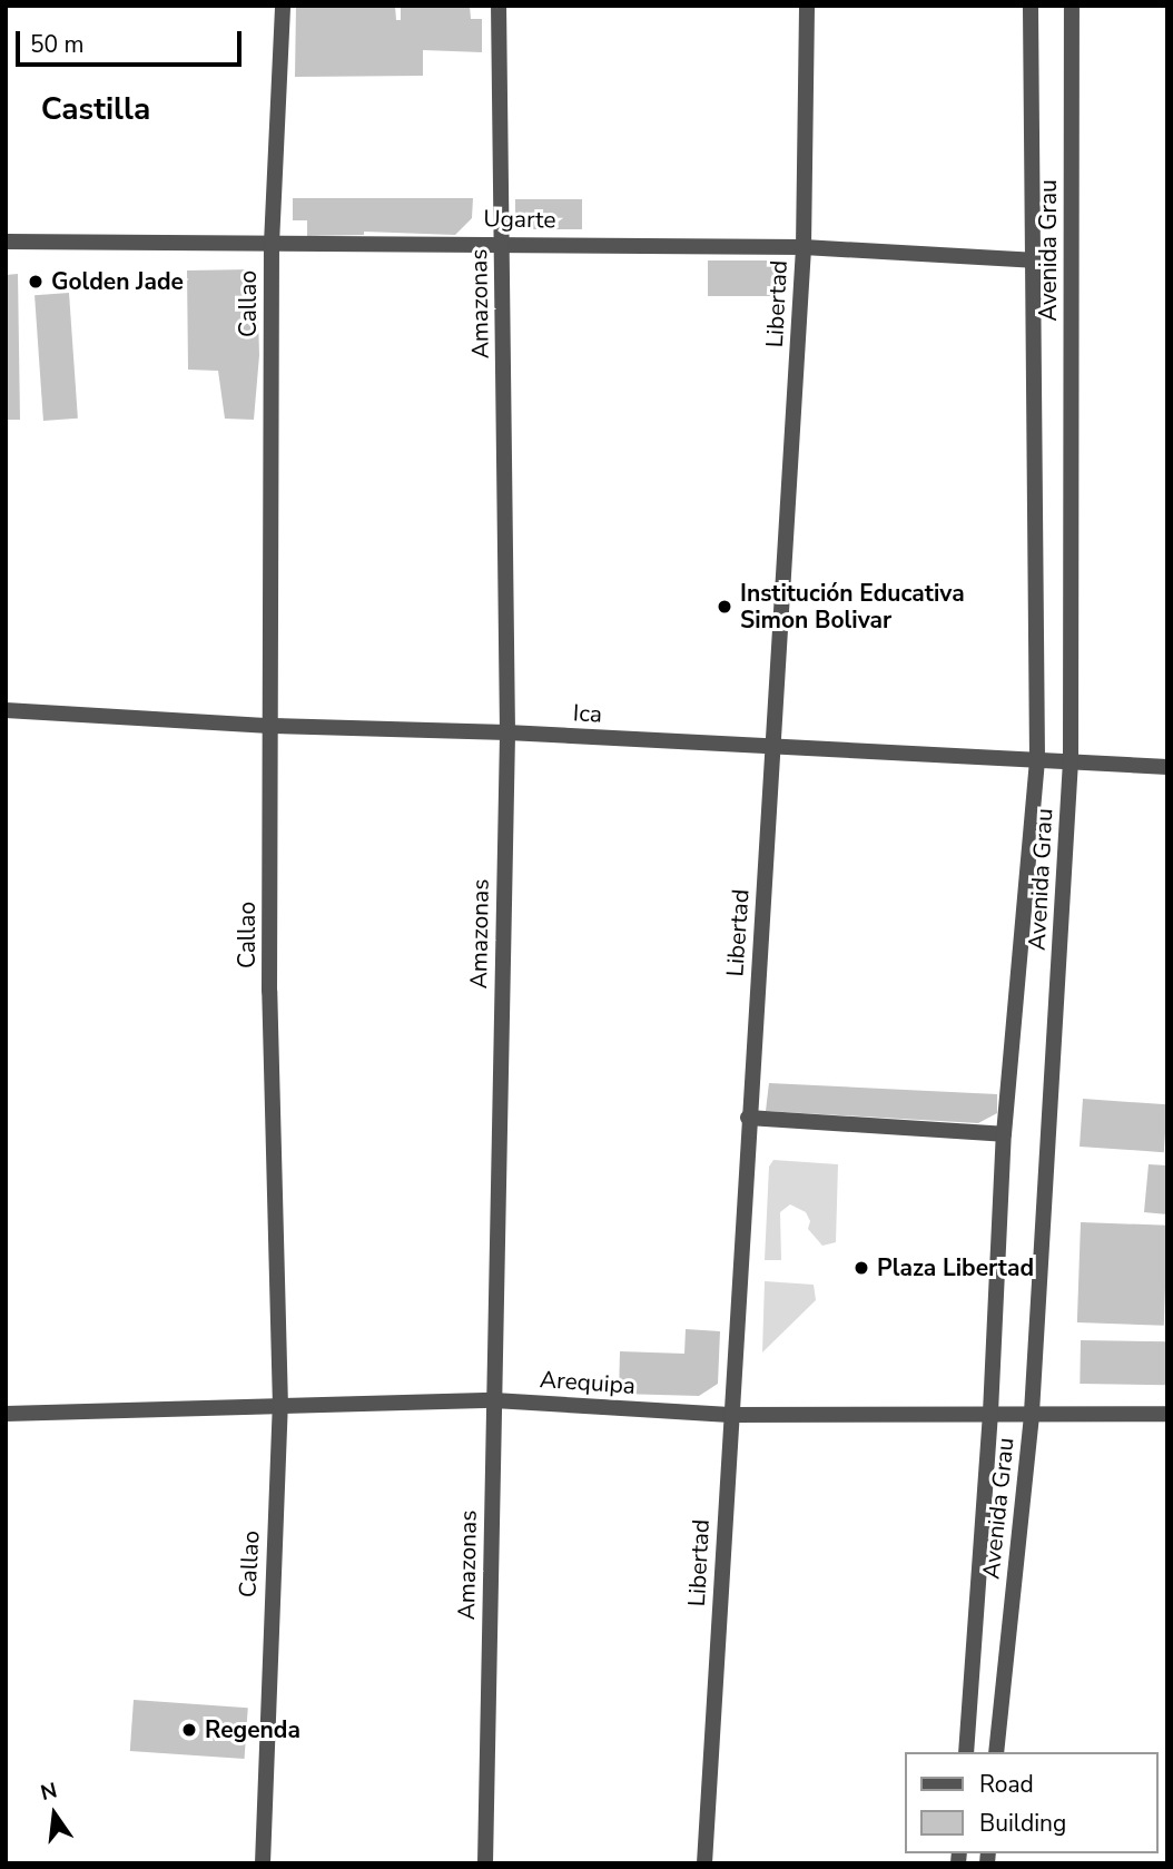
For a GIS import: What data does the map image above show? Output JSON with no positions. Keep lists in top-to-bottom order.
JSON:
{
  "streets": {
    "street": [
      "Ugarte",
      "Avenida Grau",
      "Callao",
      "Amazonas",
      "Libertad",
      "Ica",
      "Arequipa"
    ]
  },
  "crossings": [
    ["Ugarte", "Avenida Grau"],
    ["Ugarte", "Callao"],
    ["Ugarte", "Amazonas"],
    ["Ugarte", "Libertad"],
    ["Avenida Grau", "Ica"],
    ["Avenida Grau", "Arequipa"],
    ["Callao", "Ica"],
    ["Callao", "Arequipa"],
    ["Amazonas", "Ica"],
    ["Amazonas", "Arequipa"],
    ["Libertad", "Ica"],
    ["Libertad", "Arequipa"]
  ],
  "districts": ["Castilla"],
  "places": [
    "Golden Jade",
    "Institución Educativa Simon Bolivar",
    "Plaza Libertad",
    "Regenda"
  ],
  "legend": ["Road", "Building"],
  "scale_bar": "50 m",
  "north": "top"
}
